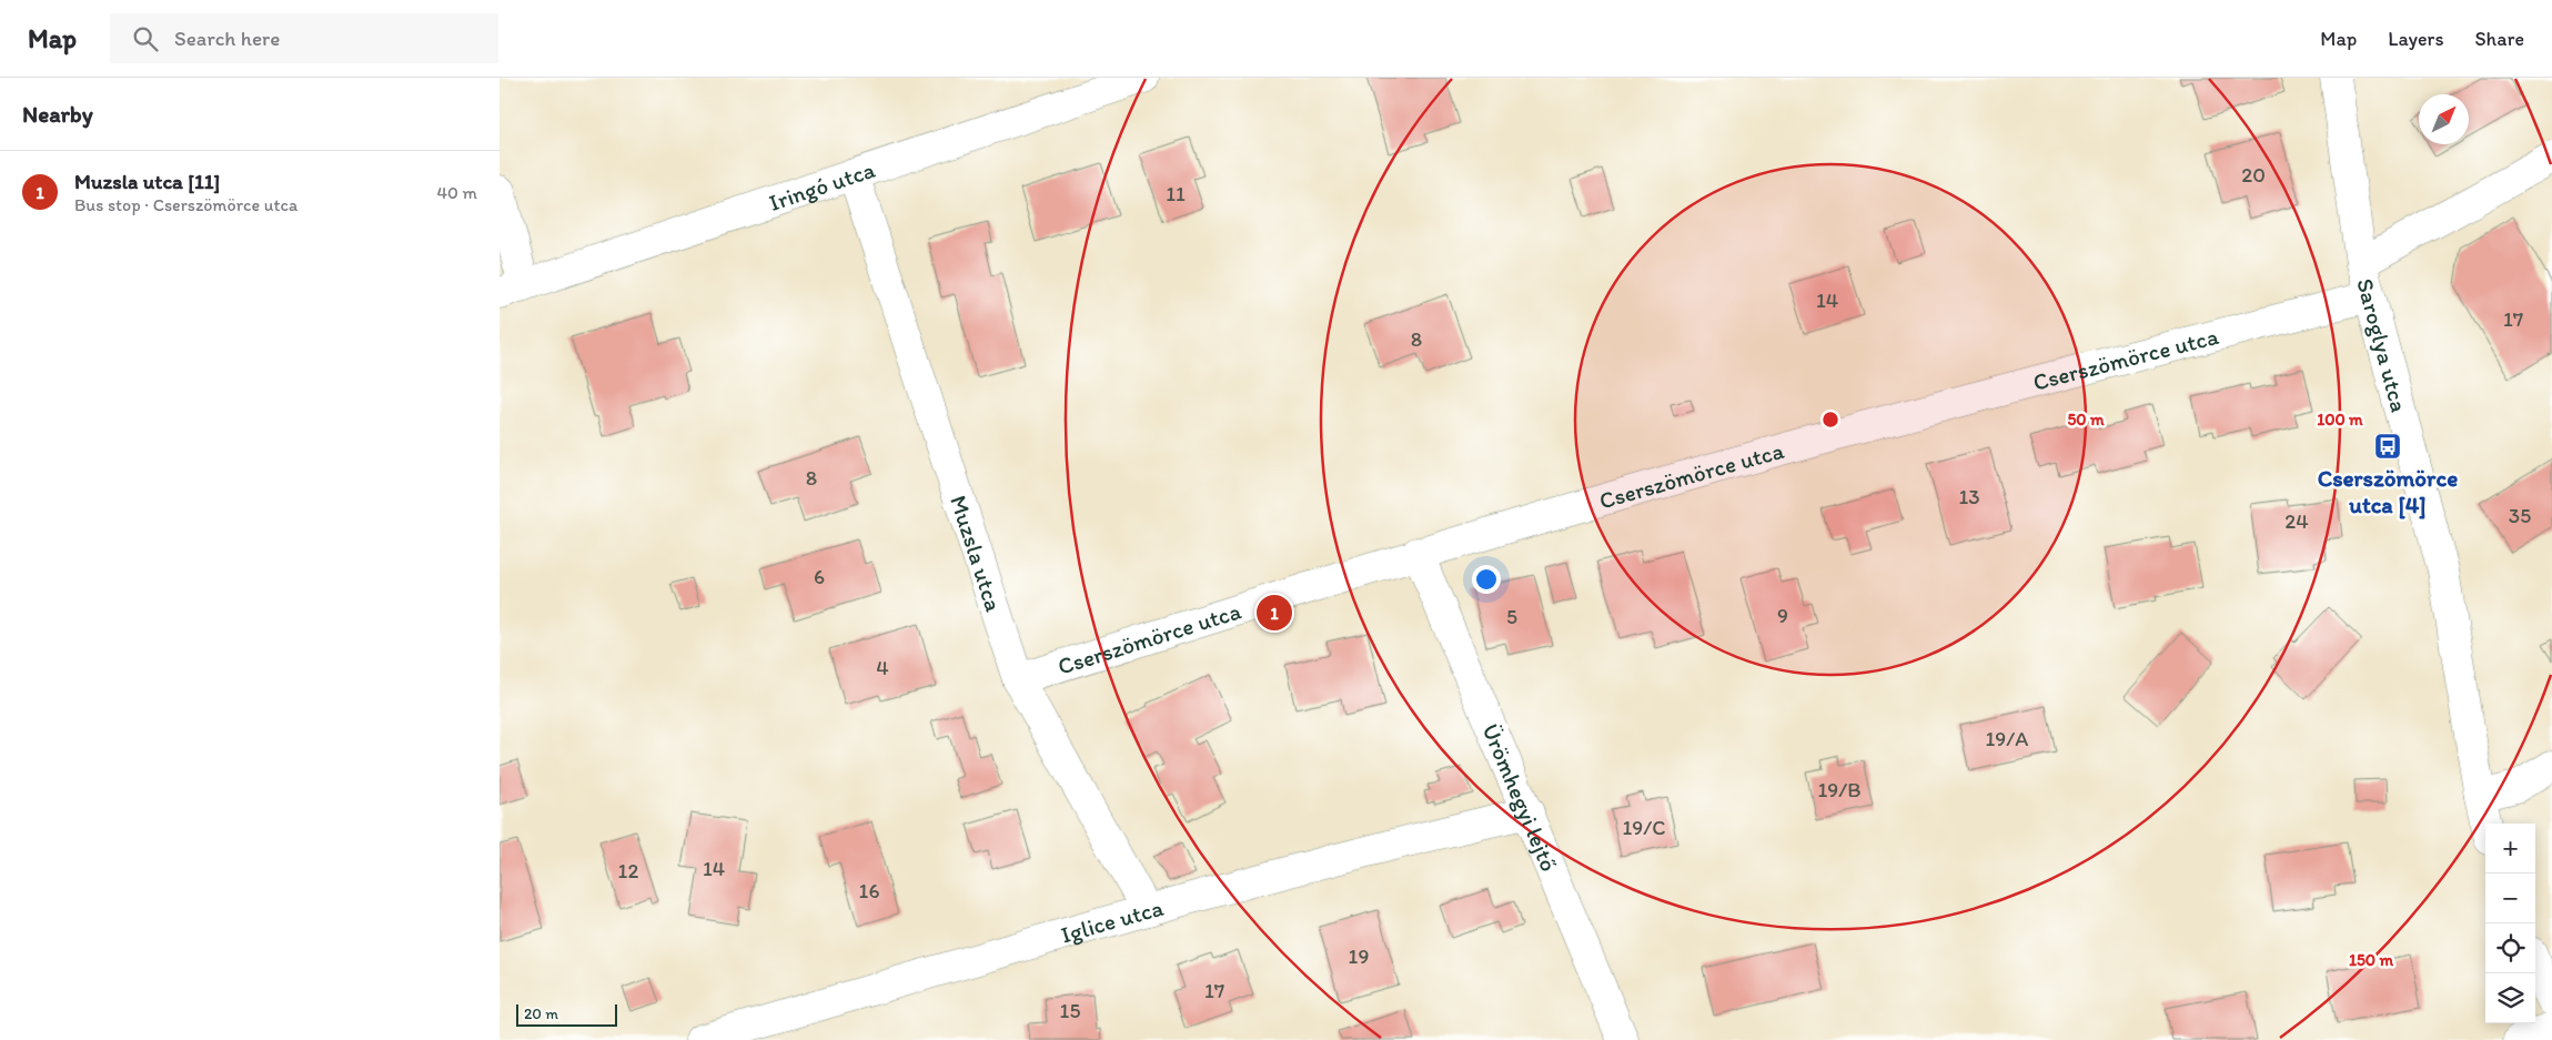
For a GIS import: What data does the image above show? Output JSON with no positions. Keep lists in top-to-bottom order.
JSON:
{
  "streets": {
    "street": [
      "Iringó utca",
      "Saroglya utca",
      "Cserszömörce utca",
      "Muzsla utca",
      "Ürömhegyi lejtő",
      "Iglice utca"
    ]
  },
  "crossings": [
    ["Iringó utca", "Muzsla utca"],
    ["Saroglya utca", "Cserszömörce utca"],
    ["Cserszömörce utca", "Muzsla utca"],
    ["Cserszömörce utca", "Ürömhegyi lejtő"],
    ["Muzsla utca", "Iglice utca"],
    ["Ürömhegyi lejtő", "Iglice utca"]
  ],
  "places": {
    "bus stop": ["Cserszömörce utca [4]"]
  },
  "house_numbers": [
    "20",
    "11",
    "14",
    "17",
    "8",
    "8",
    "13",
    "35",
    "24",
    "6",
    "9",
    "5",
    "4",
    "19/A",
    "19/B",
    "19/C",
    "14",
    "12",
    "16",
    "19",
    "17",
    "15"
  ],
  "scale_bar": "20 m",
  "north": "top right",
  "page": {
    "header": "Map",
    "search": "Search here",
    "nav": ["Map", "Layers", "Share"],
    "heading": "Nearby",
    "list": [
      {
        "mark": "1",
        "name": "Muzsla utca [11]",
        "note": "Bus stop · Cserszömörce utca",
        "value": "40 m"
      }
    ],
    "pins": "1",
    "map_buttons": ["+", "−"],
    "scale": "20 m"
  },
  "rings": ["50 m", "100 m", "150 m"]
}
